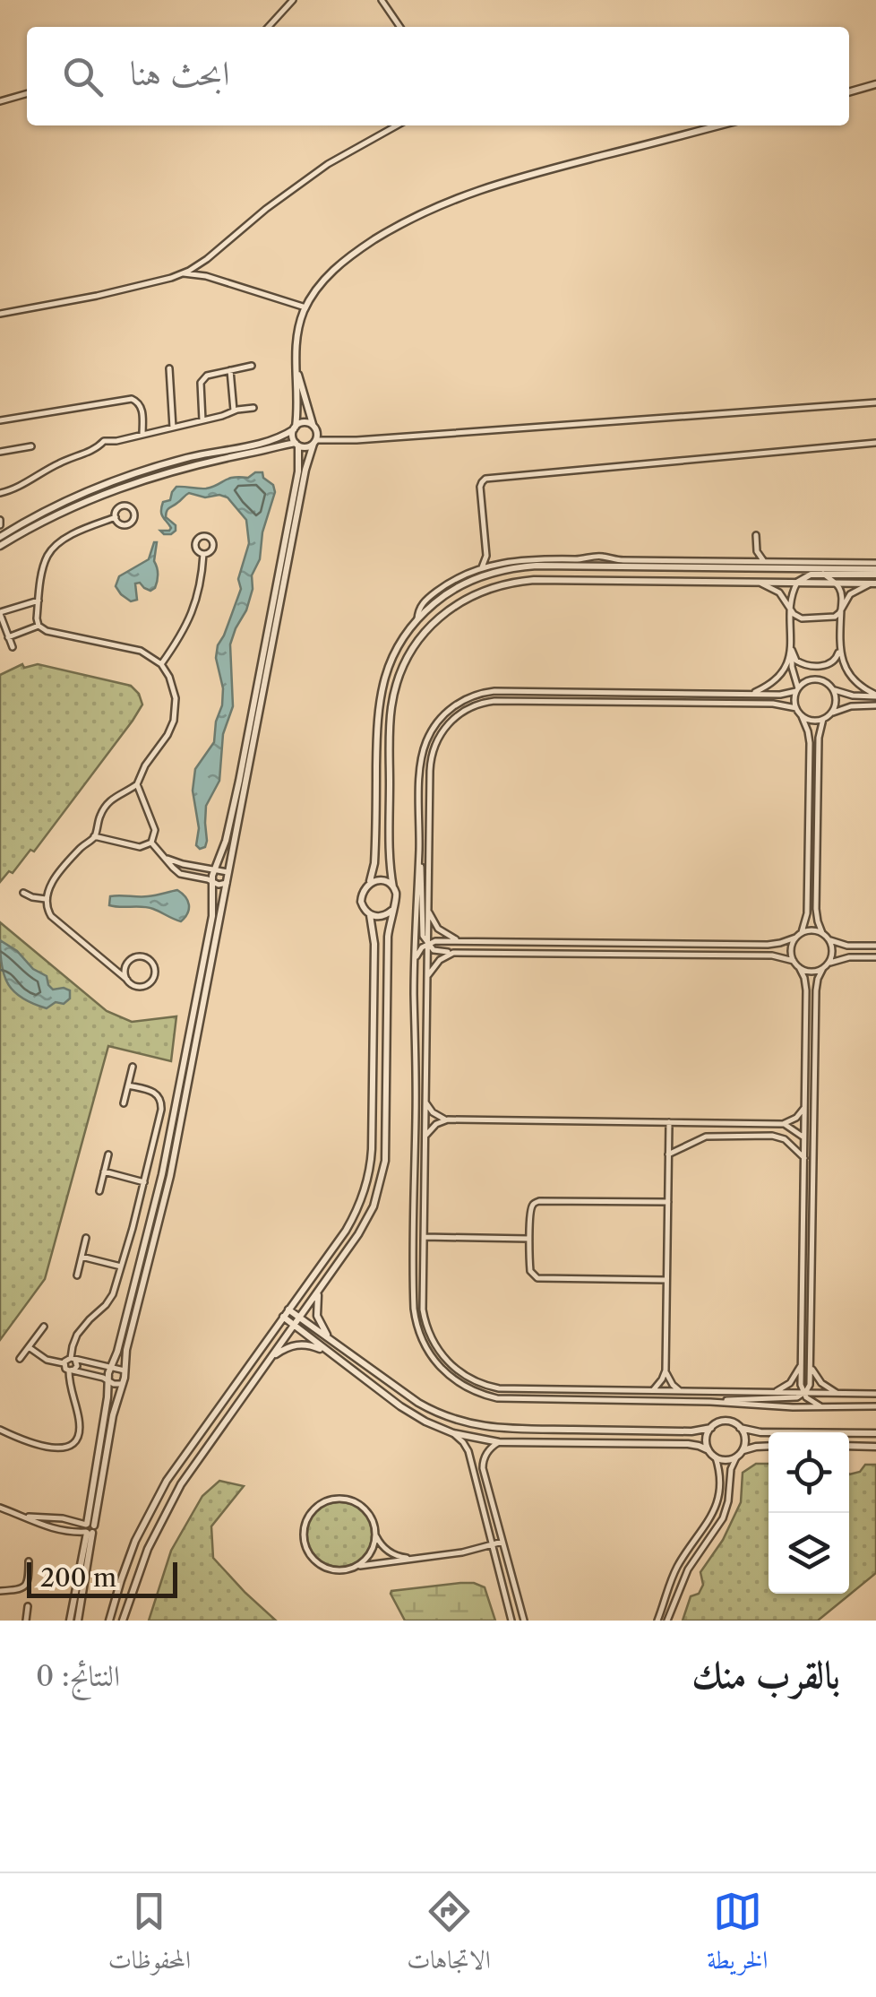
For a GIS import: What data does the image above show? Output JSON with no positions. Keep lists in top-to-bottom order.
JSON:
{
  "scale_bar": "200 m",
  "page": {
    "search": "ابحث هنا",
    "scale": "200 m",
    "heading": ["بالقرب منك", "النتائج: 0"],
    "nav": ["الخريطة", "الاتجاهات", "المحفوظات"]
  }
}
